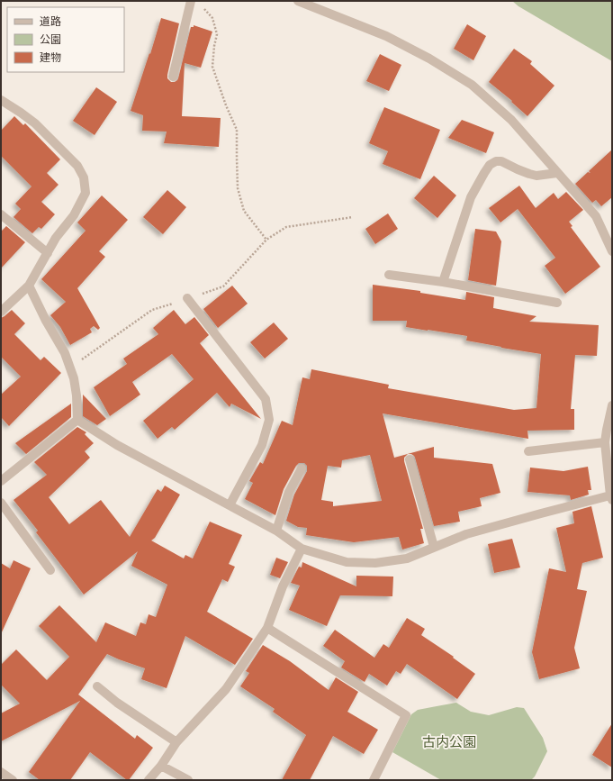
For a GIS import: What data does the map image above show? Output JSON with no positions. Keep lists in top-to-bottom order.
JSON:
{
  "parks": ["古内公園"],
  "legend": ["道路", "公園", "建物"]
}
